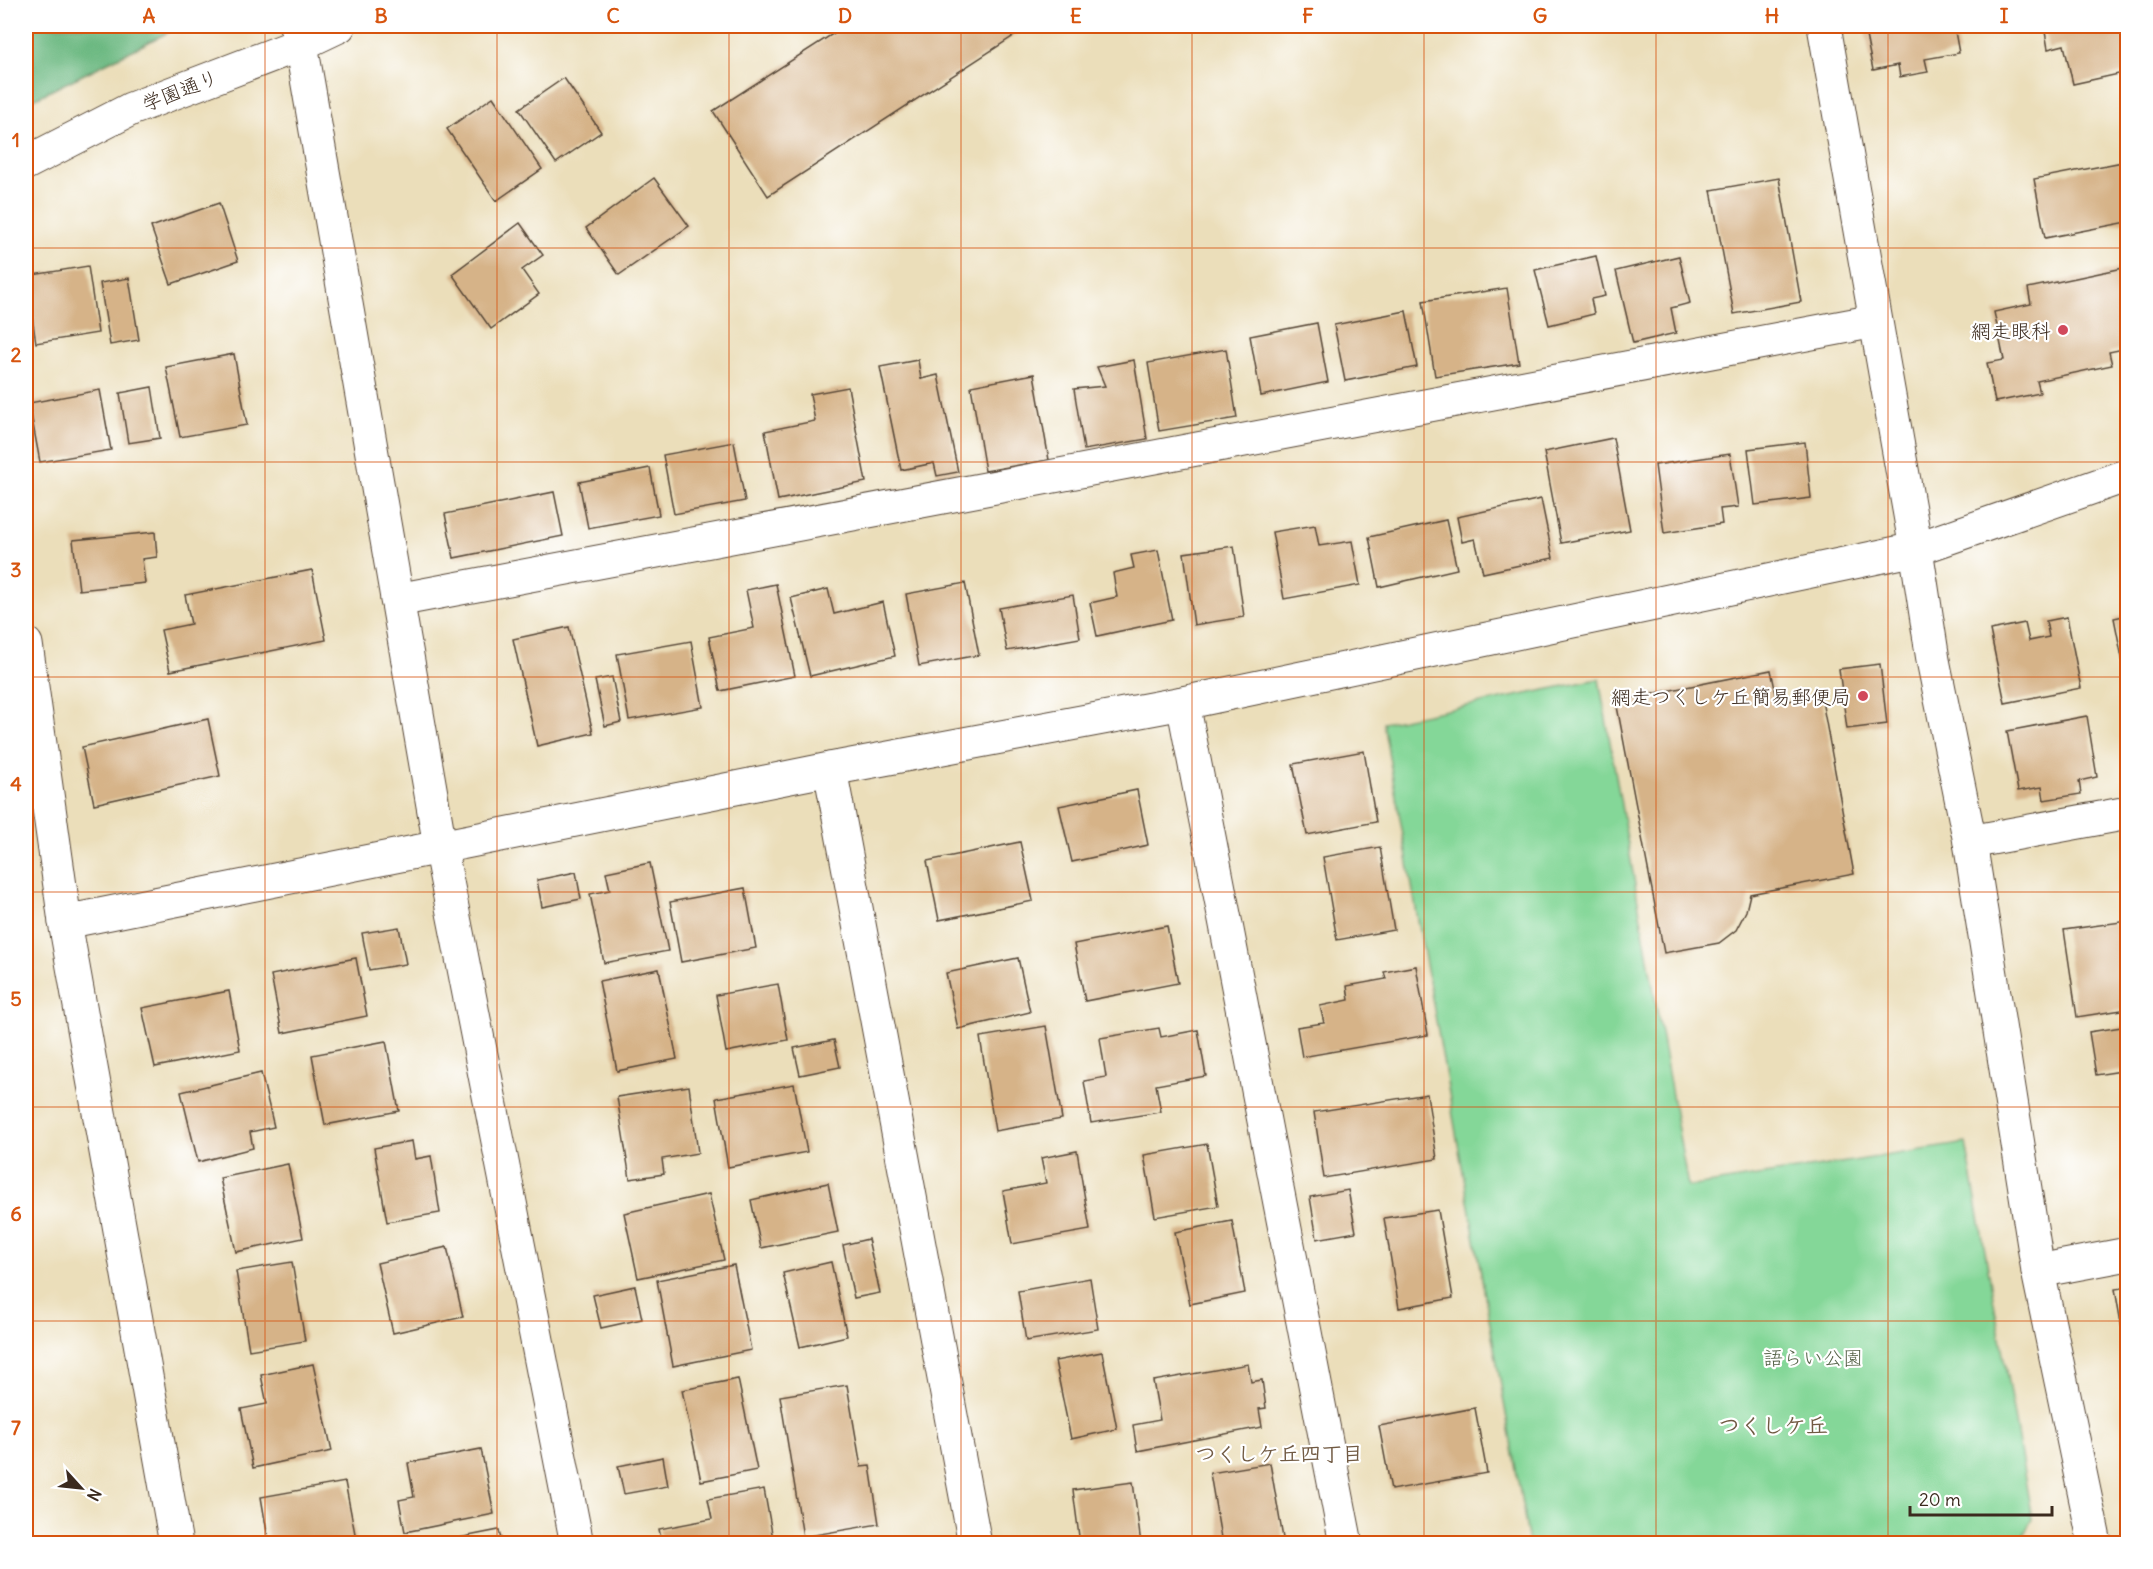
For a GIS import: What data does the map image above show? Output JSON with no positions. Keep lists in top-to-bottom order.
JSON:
{
  "streets": {
    "street": ["学園通り"]
  },
  "districts": ["つくしケ丘", "つくしケ丘四丁目"],
  "parks": ["語らい公園"],
  "places": ["網走眼科", "網走つくしケ丘簡易郵便局"],
  "scale_bar": "20 m",
  "north": "bottom right",
  "grid": {
    "columns": [
      "A",
      "B",
      "C",
      "D",
      "E",
      "F",
      "G",
      "H",
      "I"
    ],
    "rows": [
      "1",
      "2",
      "3",
      "4",
      "5",
      "6",
      "7"
    ]
  }
}
